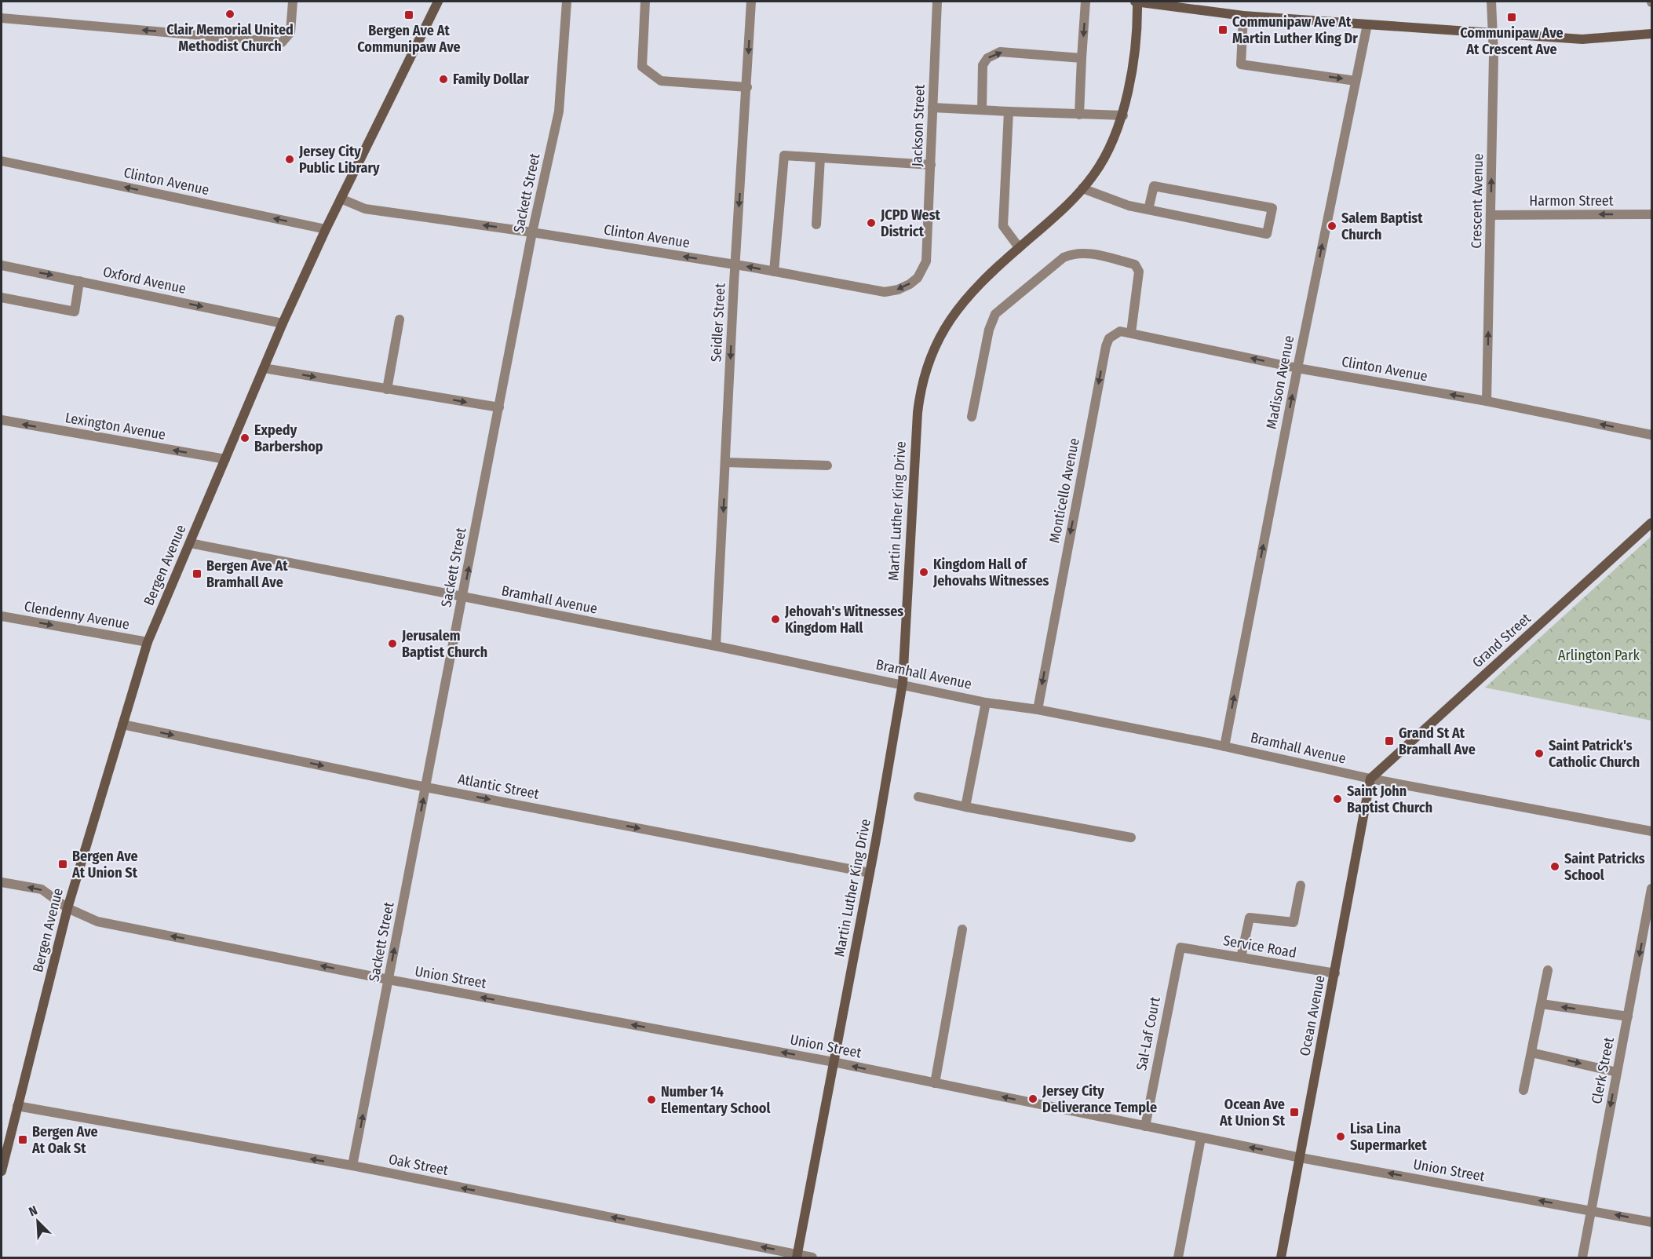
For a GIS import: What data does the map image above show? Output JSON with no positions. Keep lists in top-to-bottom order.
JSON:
{
  "streets": {
    "street": [
      "Jackson Street",
      "Clinton Avenue",
      "Sackett Street",
      "Crescent Avenue",
      "Harmon Street",
      "Oxford Avenue",
      "Seidler Street",
      "Madison Avenue",
      "Lexington Avenue",
      "Monticello Avenue",
      "Martin Luther King Drive",
      "Bergen Avenue",
      "Bramhall Avenue",
      "Clendenny Avenue",
      "Grand Street",
      "Atlantic Street",
      "Service Road",
      "Union Street",
      "Ocean Avenue",
      "Sal-Laf Court",
      "Clerk Street",
      "Oak Street"
    ]
  },
  "crossings": [
    ["Jackson Street", "Clinton Avenue"],
    ["Clinton Avenue", "Sackett Street"],
    ["Clinton Avenue", "Crescent Avenue"],
    ["Clinton Avenue", "Seidler Street"],
    ["Clinton Avenue", "Madison Avenue"],
    ["Clinton Avenue", "Monticello Avenue"],
    ["Clinton Avenue", "Bergen Avenue"],
    ["Sackett Street", "Bramhall Avenue"],
    ["Sackett Street", "Atlantic Street"],
    ["Sackett Street", "Union Street"],
    ["Sackett Street", "Oak Street"],
    ["Crescent Avenue", "Harmon Street"],
    ["Oxford Avenue", "Bergen Avenue"],
    ["Seidler Street", "Bramhall Avenue"],
    ["Madison Avenue", "Bramhall Avenue"],
    ["Lexington Avenue", "Bergen Avenue"],
    ["Monticello Avenue", "Bramhall Avenue"],
    ["Martin Luther King Drive", "Bramhall Avenue"],
    ["Martin Luther King Drive", "Atlantic Street"],
    ["Martin Luther King Drive", "Union Street"],
    ["Martin Luther King Drive", "Oak Street"],
    ["Bergen Avenue", "Bramhall Avenue"],
    ["Bergen Avenue", "Clendenny Avenue"],
    ["Bergen Avenue", "Atlantic Street"],
    ["Bergen Avenue", "Union Street"],
    ["Bergen Avenue", "Oak Street"],
    ["Bramhall Avenue", "Grand Street"],
    ["Bramhall Avenue", "Ocean Avenue"],
    ["Grand Street", "Ocean Avenue"],
    ["Service Road", "Ocean Avenue"],
    ["Service Road", "Sal-Laf Court"],
    ["Union Street", "Ocean Avenue"],
    ["Union Street", "Sal-Laf Court"],
    ["Union Street", "Clerk Street"]
  ],
  "one_way": [
    "Clinton Avenue",
    "Sackett Street",
    "Crescent Avenue",
    "Harmon Street",
    "Oxford Avenue",
    "Seidler Street",
    "Madison Avenue",
    "Lexington Avenue",
    "Monticello Avenue",
    "Clendenny Avenue",
    "Atlantic Street",
    "Union Street",
    "Clerk Street",
    "Oak Street"
  ],
  "parks": ["Arlington Park"],
  "places": {
    "other": [
      "Clair Memorial United Methodist Church",
      "Family Dollar",
      "Jersey City Public Library",
      "JCPD West District",
      "Salem Baptist Church",
      "Expedy Barbershop",
      "Kingdom Hall of Jehovahs Witnesses",
      "Jehovah's Witnesses Kingdom Hall",
      "Jerusalem Baptist Church",
      "Saint Patrick's Catholic Church",
      "Saint John Baptist Church",
      "Saint Patricks School",
      "Jersey City Deliverance Temple",
      "Number 14 Elementary School",
      "Lisa Lina Supermarket"
    ],
    "transit": [
      "Bergen Ave At Communipaw Ave",
      "Communipaw Ave At Crescent Ave",
      "Communipaw Ave At Martin Luther King Dr",
      "Bergen Ave At Bramhall Ave",
      "Grand St At Bramhall Ave",
      "Bergen Ave At Union St",
      "Ocean Ave At Union St",
      "Bergen Ave At Oak St"
    ]
  },
  "north": "top left"
}
